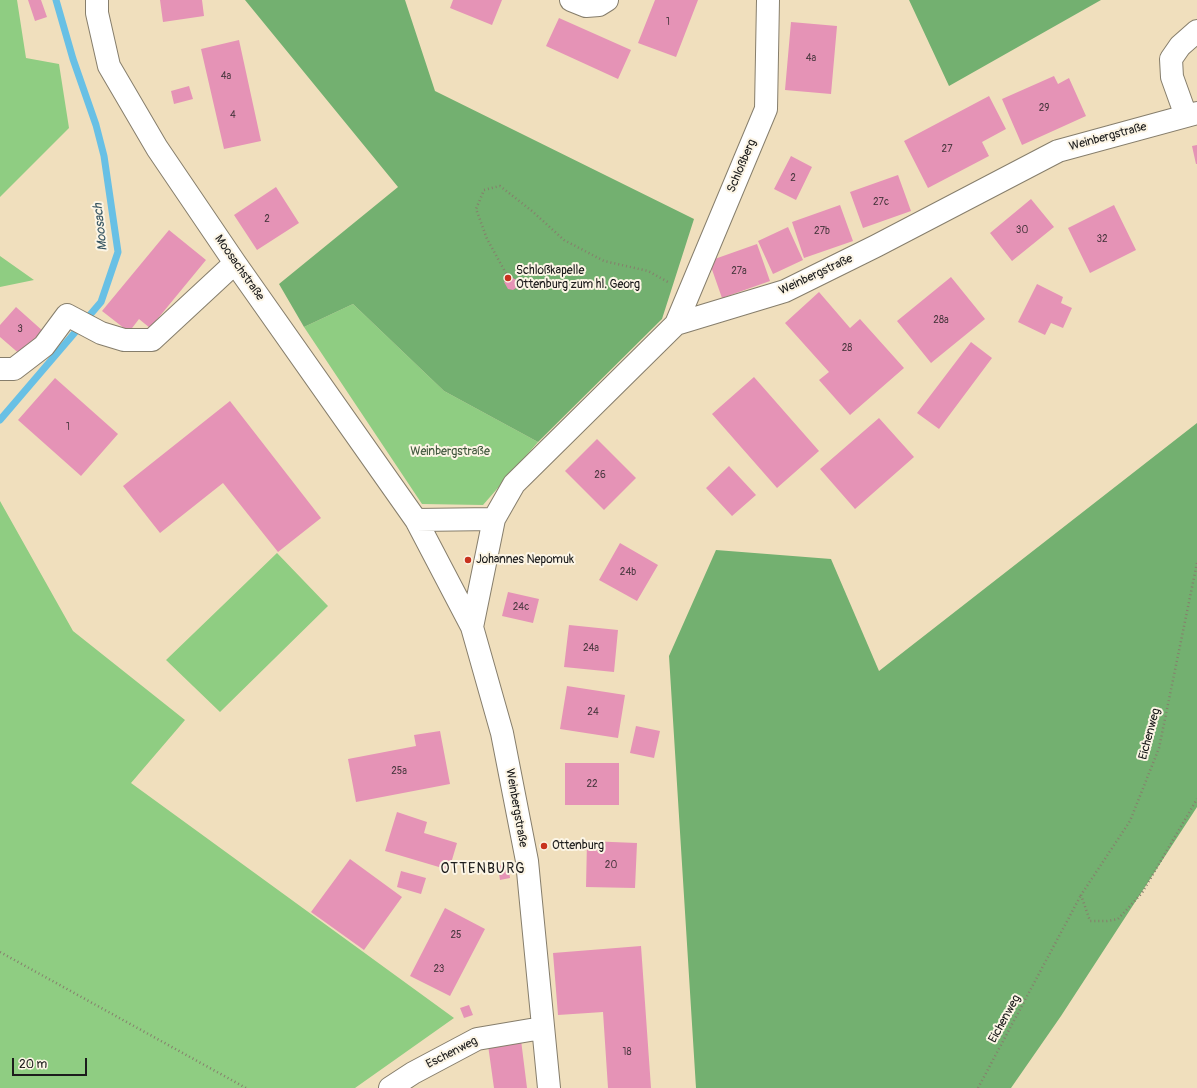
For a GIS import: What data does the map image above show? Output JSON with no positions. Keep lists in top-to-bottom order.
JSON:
{
  "streets": {
    "street": [
      "Weinbergstraße",
      "Schloßberg",
      "Moosachstraße",
      "Eschenweg"
    ],
    "path": ["Eichenweg"]
  },
  "crossings": [
    ["Weinbergstraße", "Schloßberg"],
    ["Weinbergstraße", "Moosachstraße"],
    ["Weinbergstraße", "Eschenweg"]
  ],
  "districts": ["OTTENBURG"],
  "water": ["Moosach"],
  "parks": ["Weinbergstraße"],
  "places": ["Schloßkapelle Ottenburg zum hl. Georg", "Johannes Nepomuk", "Ottenburg"],
  "house_numbers": [
    "1",
    "4a",
    "4a",
    "29",
    "4",
    "27",
    "2",
    "27c",
    "2",
    "30",
    "27b",
    "32",
    "27a",
    "28a",
    "3",
    "28",
    "1",
    "26",
    "24b",
    "24c",
    "24a",
    "24",
    "25a",
    "22",
    "20",
    "25",
    "23",
    "18"
  ],
  "scale_bar": "20 m"
}
